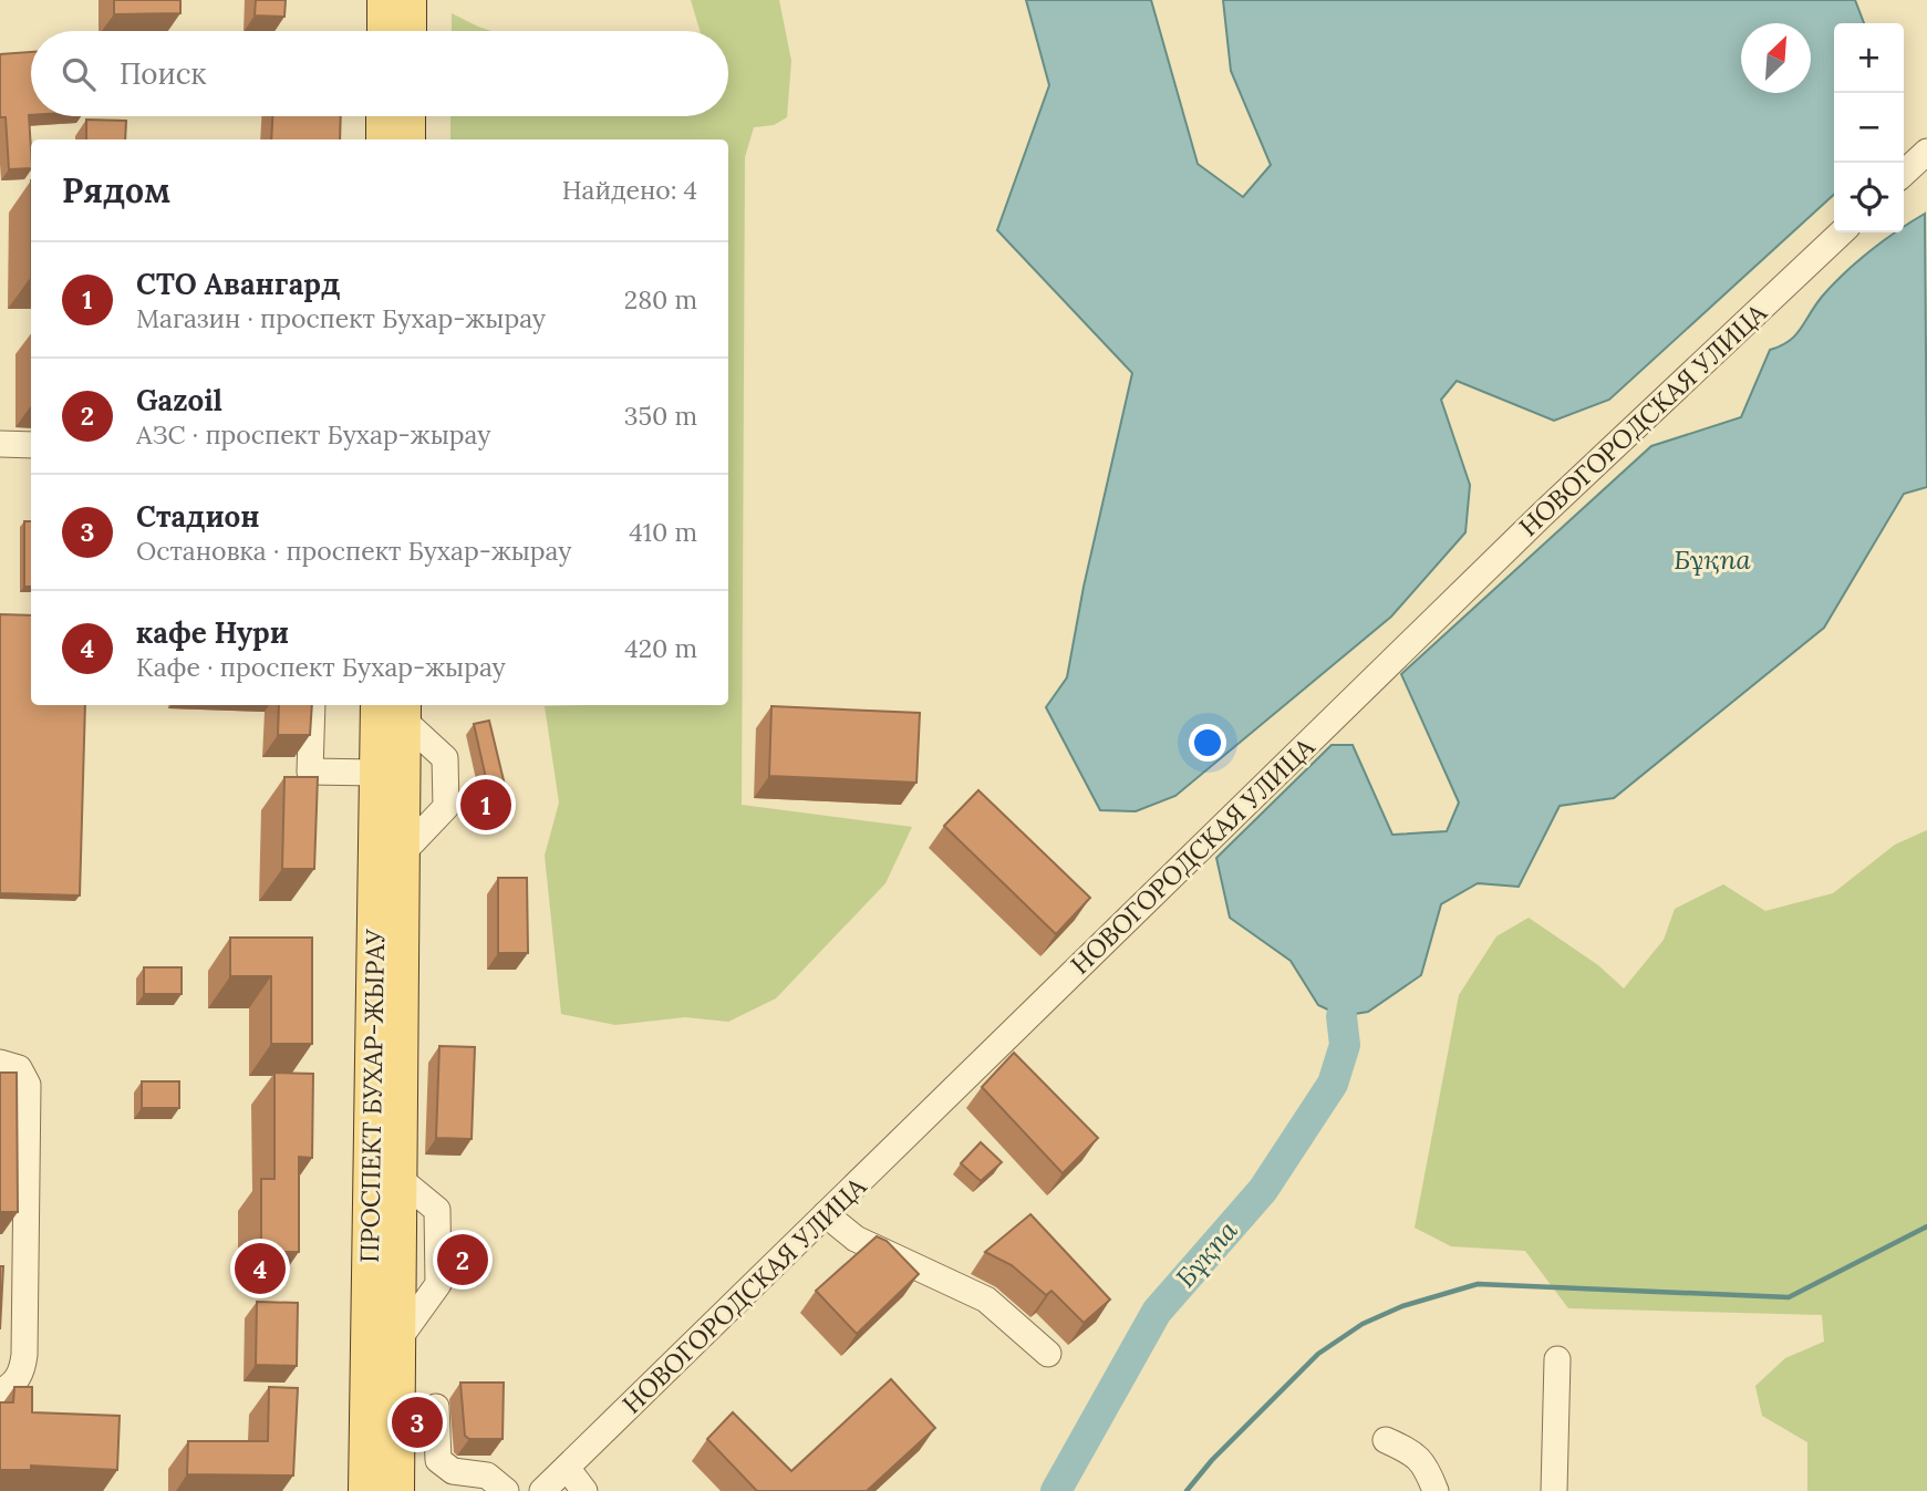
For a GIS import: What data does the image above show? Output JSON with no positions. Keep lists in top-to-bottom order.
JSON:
{
  "streets": {
    "main road": ["ПРОСПЕКТ БУХАР-ЖЫРАУ"],
    "street": ["НОВОГОРОДСКАЯ УЛИЦА"]
  },
  "water": ["Бұқпа"],
  "north": "top right",
  "page": {
    "map_buttons": ["+", "−"],
    "search": "Поиск",
    "heading": ["Рядом", "Найдено: 4"],
    "list": [
      {
        "mark": "1",
        "name": "СТО Авангард",
        "note": "Магазин · проспект Бухар-жырау",
        "value": "280 m"
      },
      {
        "mark": "2",
        "name": "Gazoil",
        "note": "АЗС · проспект Бухар-жырау",
        "value": "350 m"
      },
      {
        "mark": "3",
        "name": "Стадион",
        "note": "Остановка · проспект Бухар-жырау",
        "value": "410 m"
      },
      {
        "mark": "4",
        "name": "кафе Нури",
        "note": "Кафе · проспект Бухар-жырау",
        "value": "420 m"
      }
    ],
    "pins": [
      "1",
      "2",
      "4",
      "3"
    ]
  }
}
